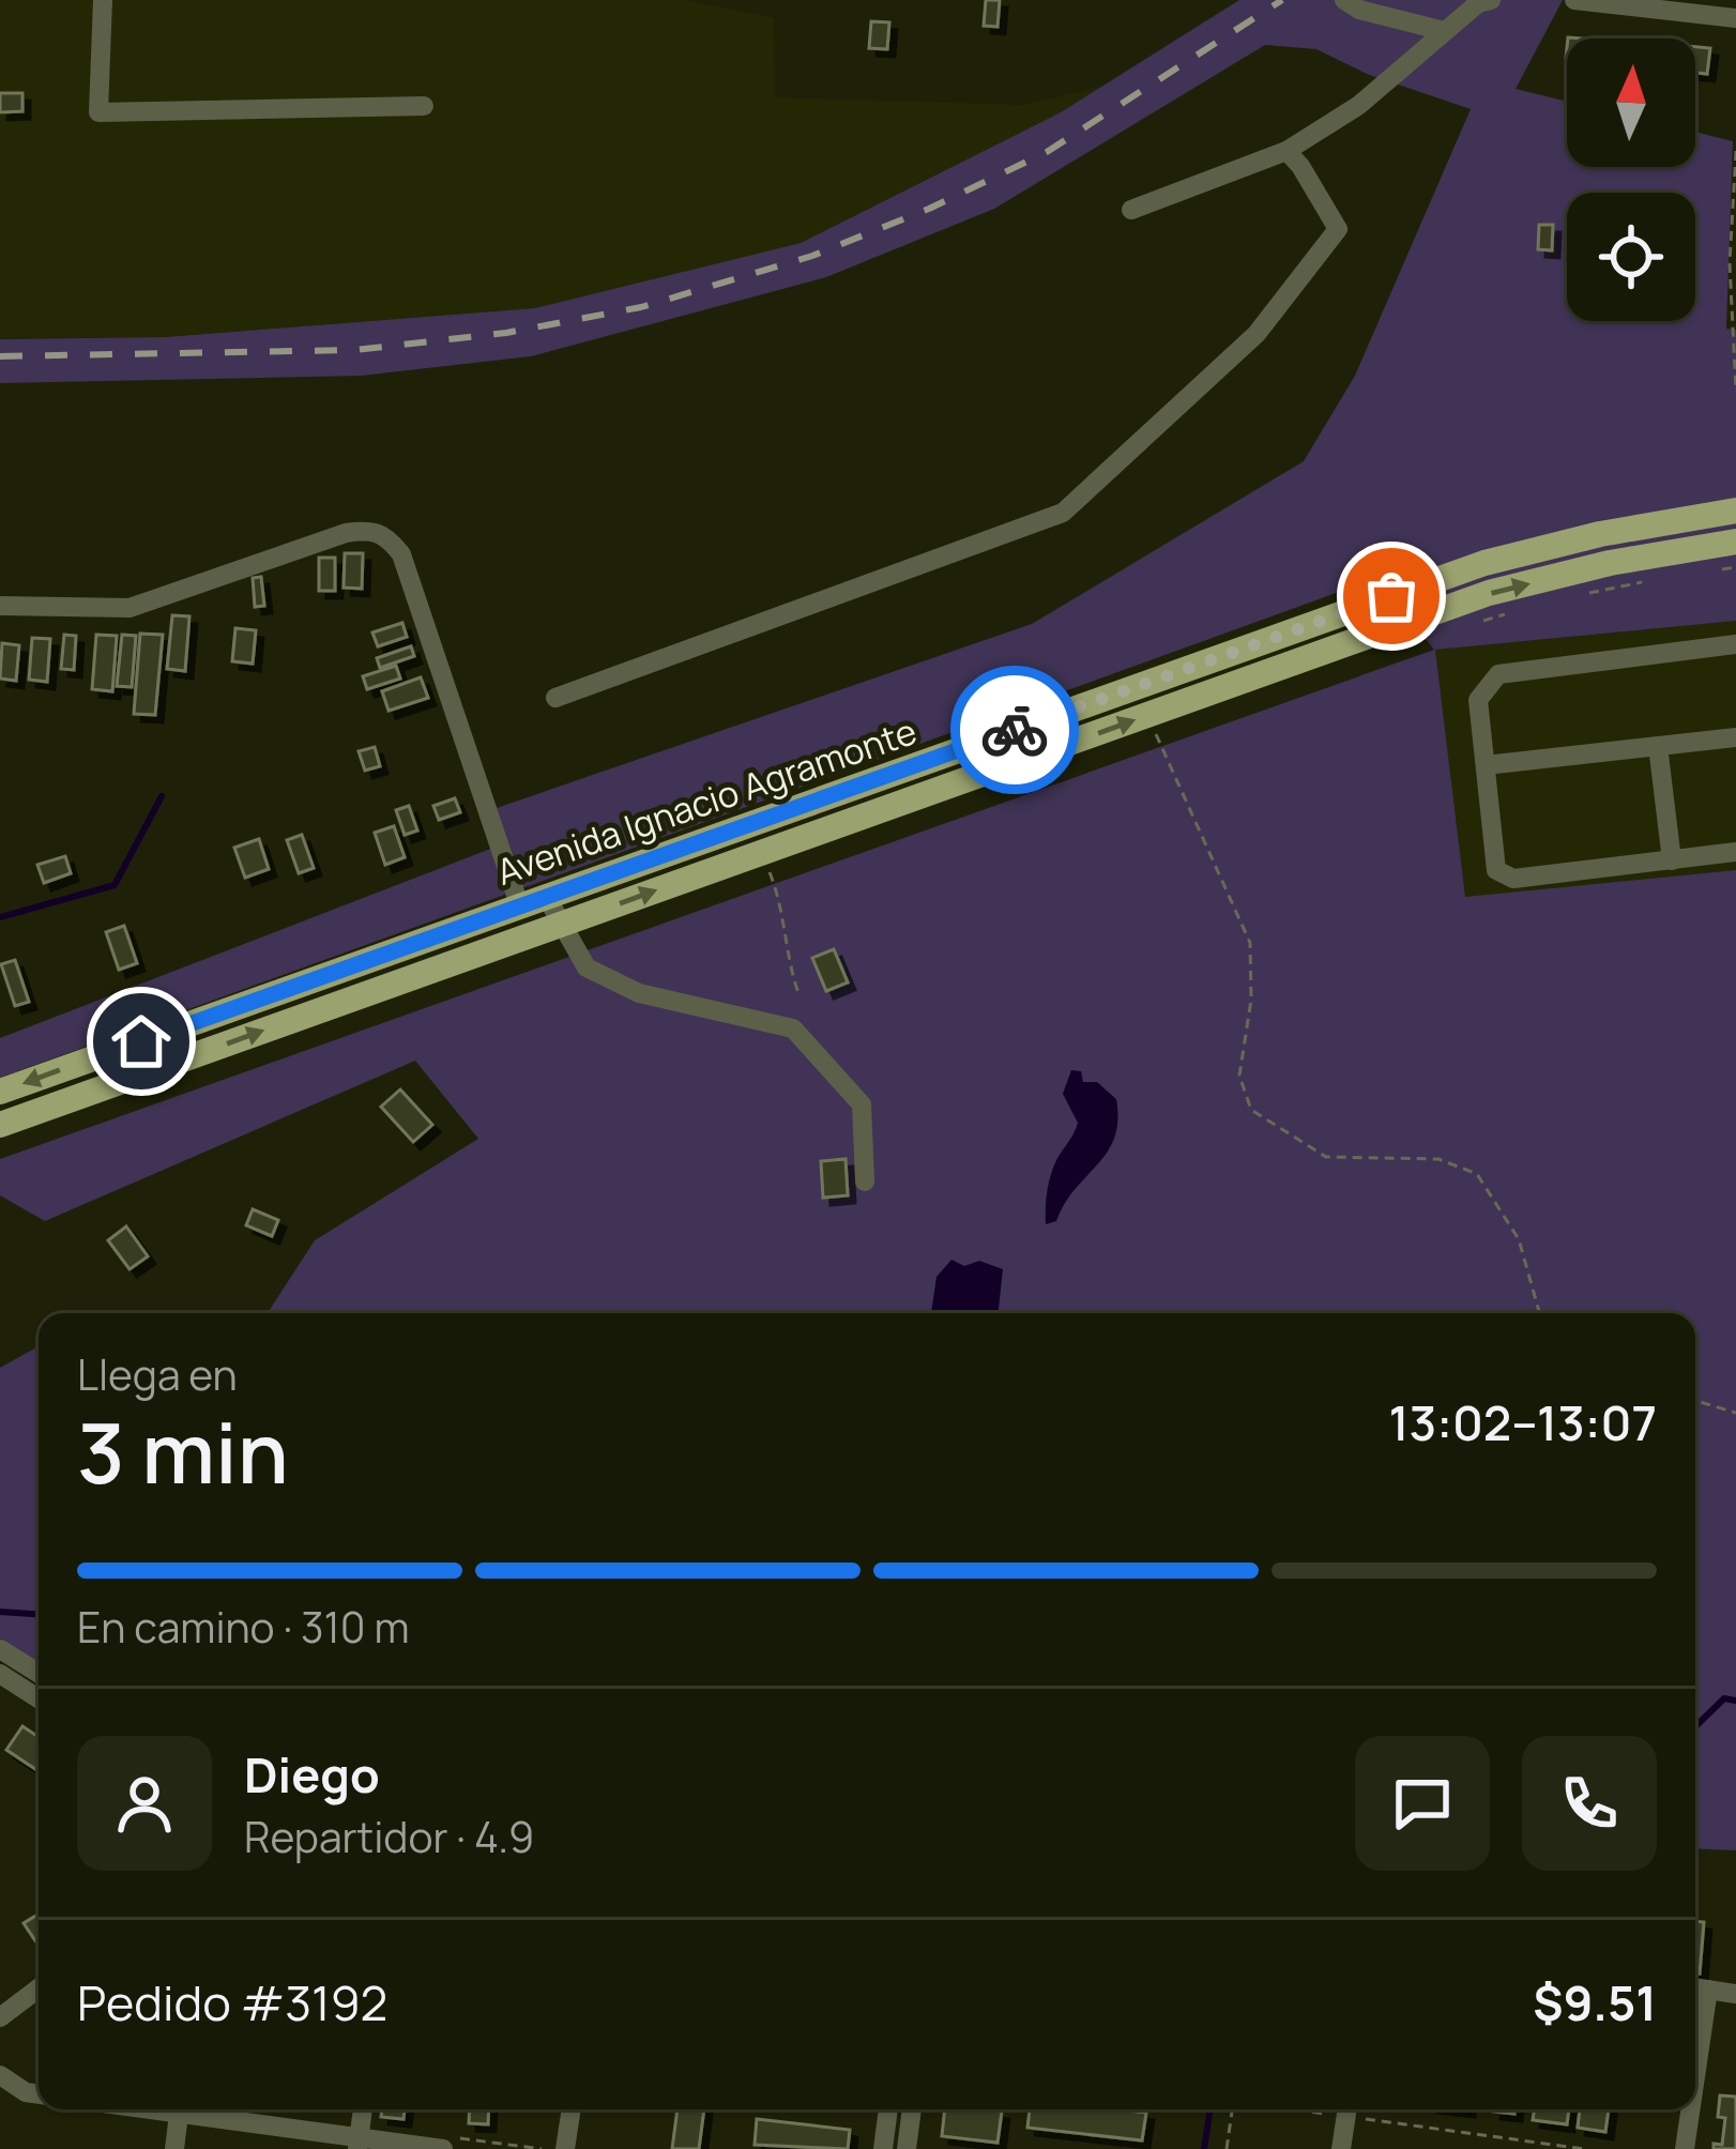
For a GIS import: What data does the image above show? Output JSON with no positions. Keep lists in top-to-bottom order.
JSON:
{
  "streets": {
    "main road": ["Avenida Ignacio Agramonte"]
  },
  "north": "top",
  "page": {
    "heading": ["3 min", "Llega en", "13:02–13:07"],
    "panel": [
      "Diego",
      "Repartidor · 4.9",
      "Pedido #3192",
      "$9.51"
    ],
    "bar": "En camino · 310 m"
  }
}
